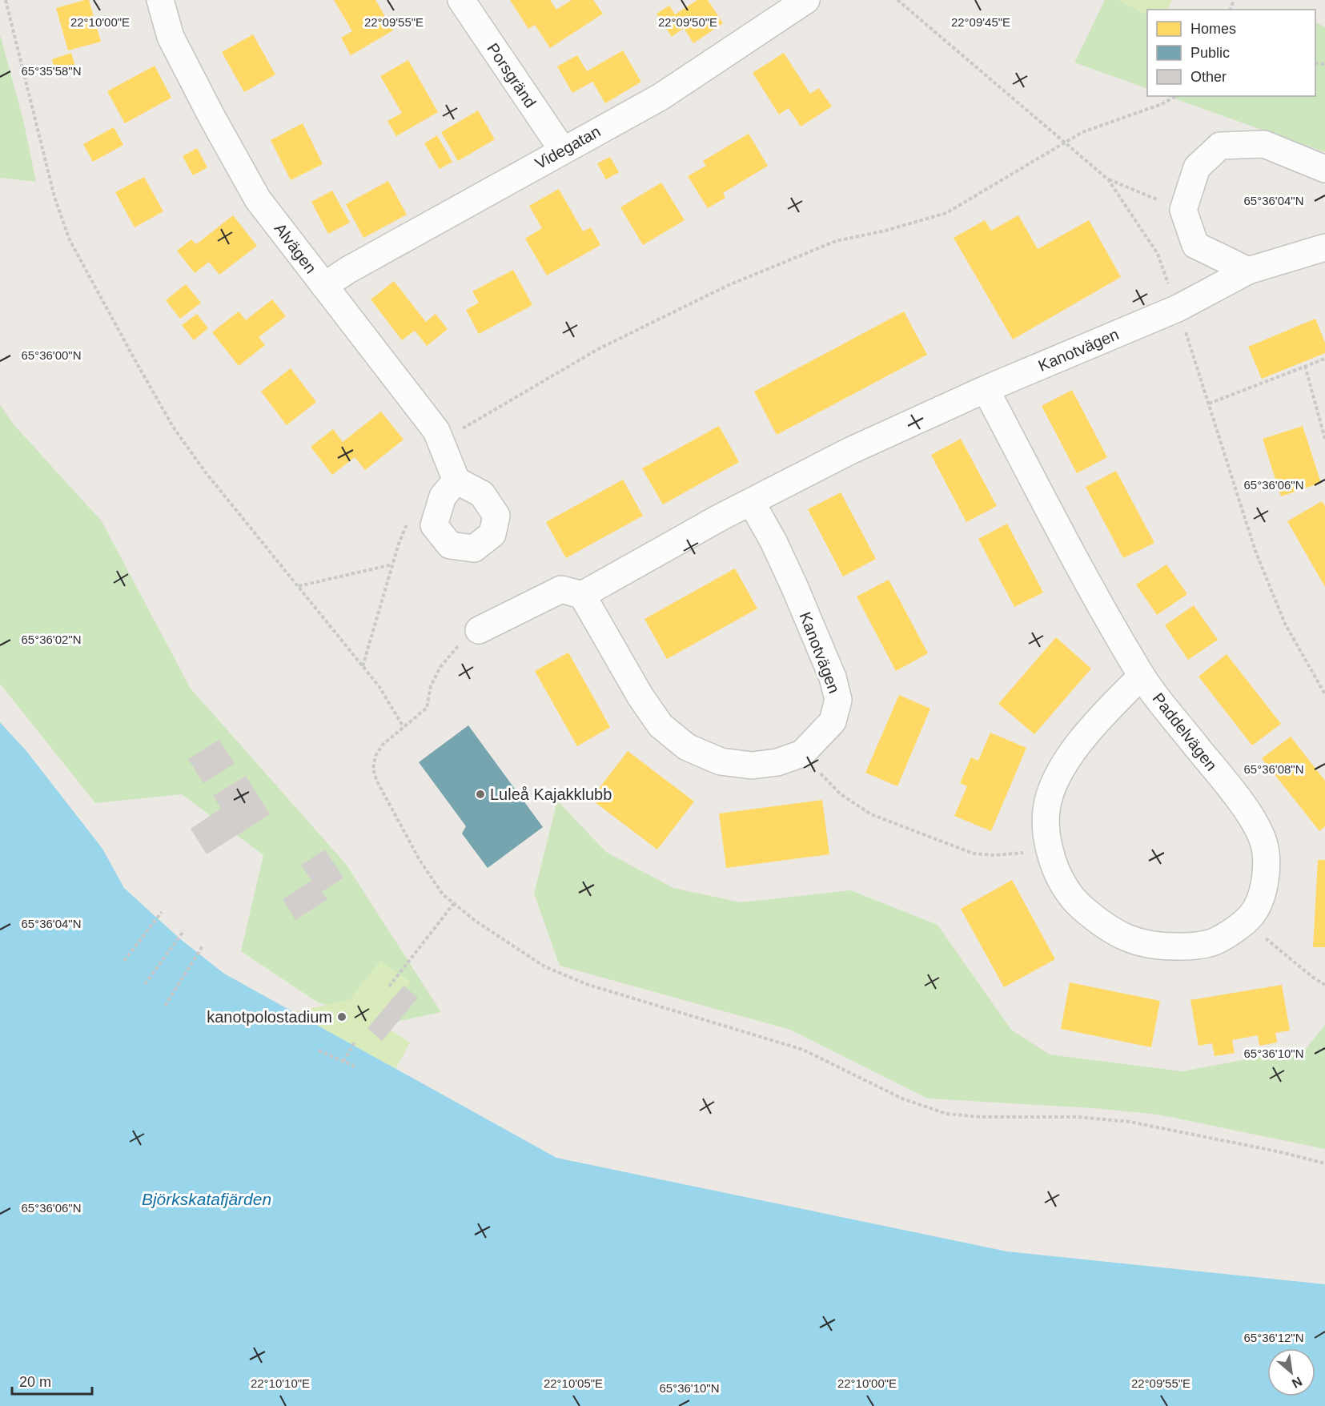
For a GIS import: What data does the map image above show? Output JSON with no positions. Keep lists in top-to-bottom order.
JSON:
{
  "streets": {
    "street": [
      "Porsgränd",
      "Videgatan",
      "Alvägen",
      "Kanotvägen",
      "Paddelvägen"
    ]
  },
  "crossings": [
    ["Porsgränd", "Videgatan"],
    ["Videgatan", "Alvägen"],
    ["Kanotvägen", "Paddelvägen"]
  ],
  "water": ["Björkskatafjärden"],
  "places": ["Luleå Kajakklubb", "kanotpolostadium"],
  "legend": ["Homes", "Public", "Other"],
  "scale_bar": "20 m",
  "north": "bottom right",
  "coordinates": [
    "22°10'00\"E",
    "22°09'55\"E",
    "22°09'50\"E",
    "22°09'45\"E",
    "65°35'58\"N",
    "65°36'04\"N",
    "65°36'00\"N",
    "65°36'06\"N",
    "65°36'02\"N",
    "65°36'08\"N",
    "65°36'10\"N",
    "65°36'12\"N",
    "22°10'10\"E",
    "22°10'05\"E"
  ]
}
